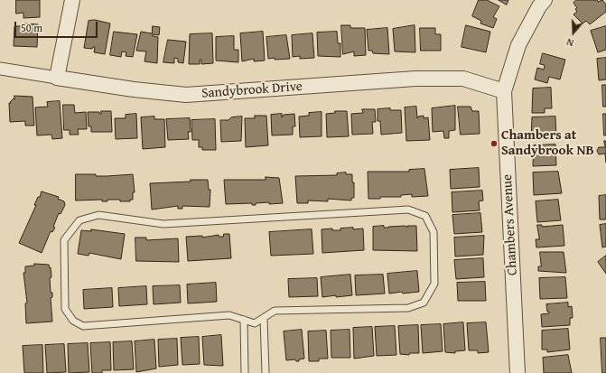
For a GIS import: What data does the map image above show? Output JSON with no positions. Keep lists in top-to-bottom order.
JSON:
{
  "streets": {
    "street": ["Sandybrook Drive", "Chambers Avenue"]
  },
  "crossings": [
    ["Sandybrook Drive", "Chambers Avenue"]
  ],
  "places": ["Chambers at Sandybrook NB"],
  "scale_bar": "50 m",
  "north": "bottom"
}
